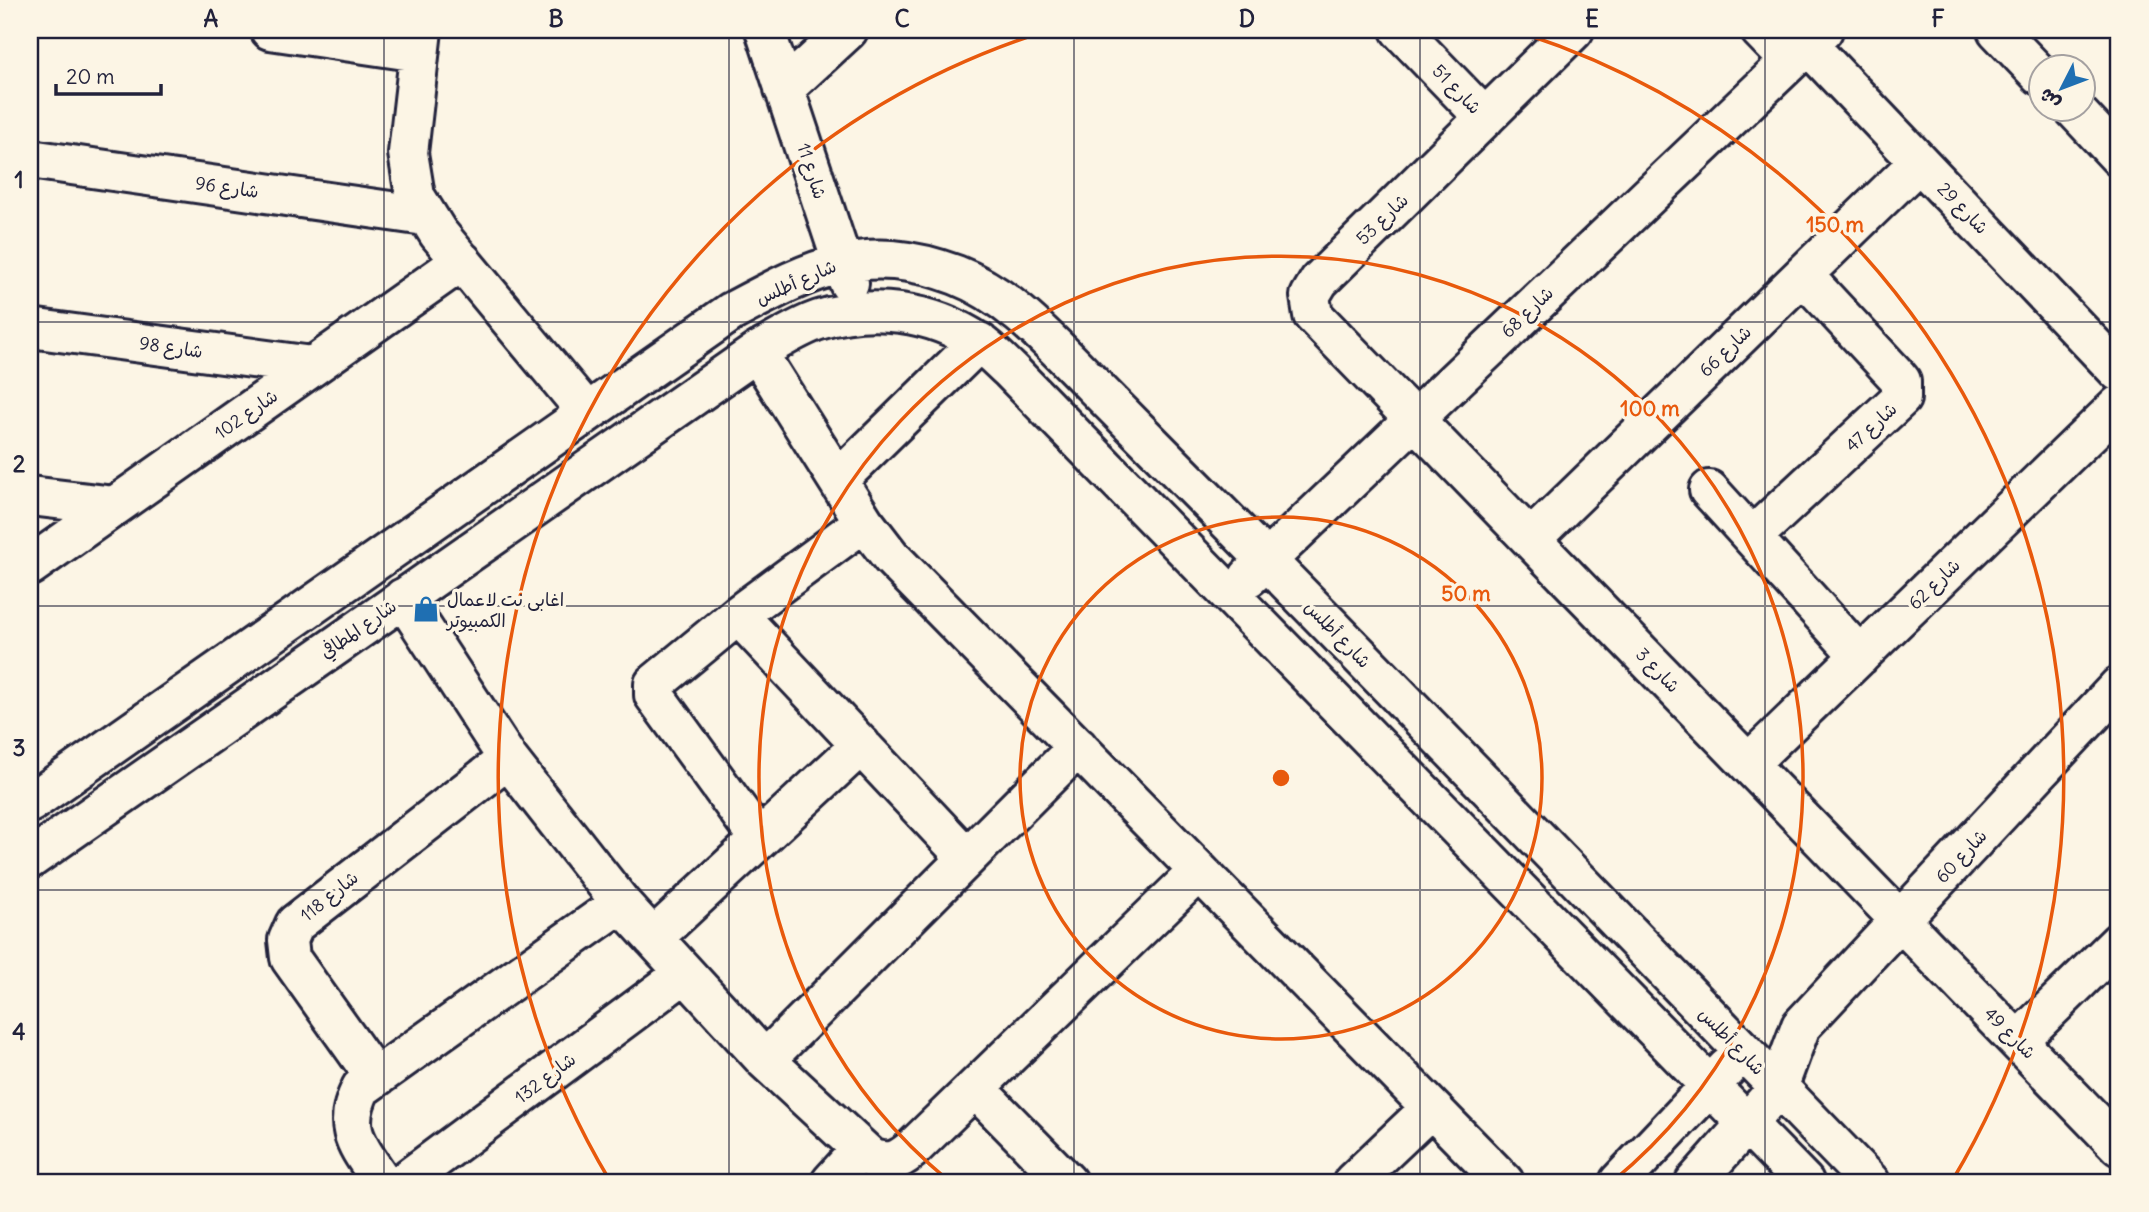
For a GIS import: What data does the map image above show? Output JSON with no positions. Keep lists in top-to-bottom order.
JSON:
{
  "streets": {
    "street": [
      "شارع 51",
      "شارع 11",
      "شارع 96",
      "شارع 29",
      "شارع 53",
      "شارع أطلس",
      "شارع 68",
      "شارع 98",
      "شارع 66",
      "شارع 102",
      "شارع 47",
      "شارع 62",
      "شارع المطافي",
      "شارع 3",
      "شارع 60",
      "شارع 118",
      "شارع 49",
      "شارع 132"
    ]
  },
  "crossings": [
    ["شارع 51", "شارع 53"],
    ["شارع 11", "شارع أطلس"],
    ["شارع 29", "شارع 68"],
    ["شارع 29", "شارع 66"],
    ["شارع 53", "شارع 68"],
    ["شارع 53", "شارع 3"],
    ["شارع أطلس", "شارع 68"],
    ["شارع أطلس", "شارع 60"],
    ["شارع 68", "شارع 3"],
    ["شارع 98", "شارع 102"],
    ["شارع 66", "شارع 47"],
    ["شارع 66", "شارع 3"],
    ["شارع 62", "شارع 3"],
    ["شارع 3", "شارع 60"],
    ["شارع 3", "شارع 49"],
    ["شارع 60", "شارع 49"]
  ],
  "places": {
    "shop": ["اغابى نت لاعمال الكمبيوتر"]
  },
  "scale_bar": "20 m",
  "north": "bottom left",
  "grid": {
    "columns": [
      "A",
      "B",
      "C",
      "D",
      "E",
      "F"
    ],
    "rows": [
      "1",
      "2",
      "3",
      "4"
    ]
  },
  "rings": ["150 m", "100 m", "50 m"]
}
